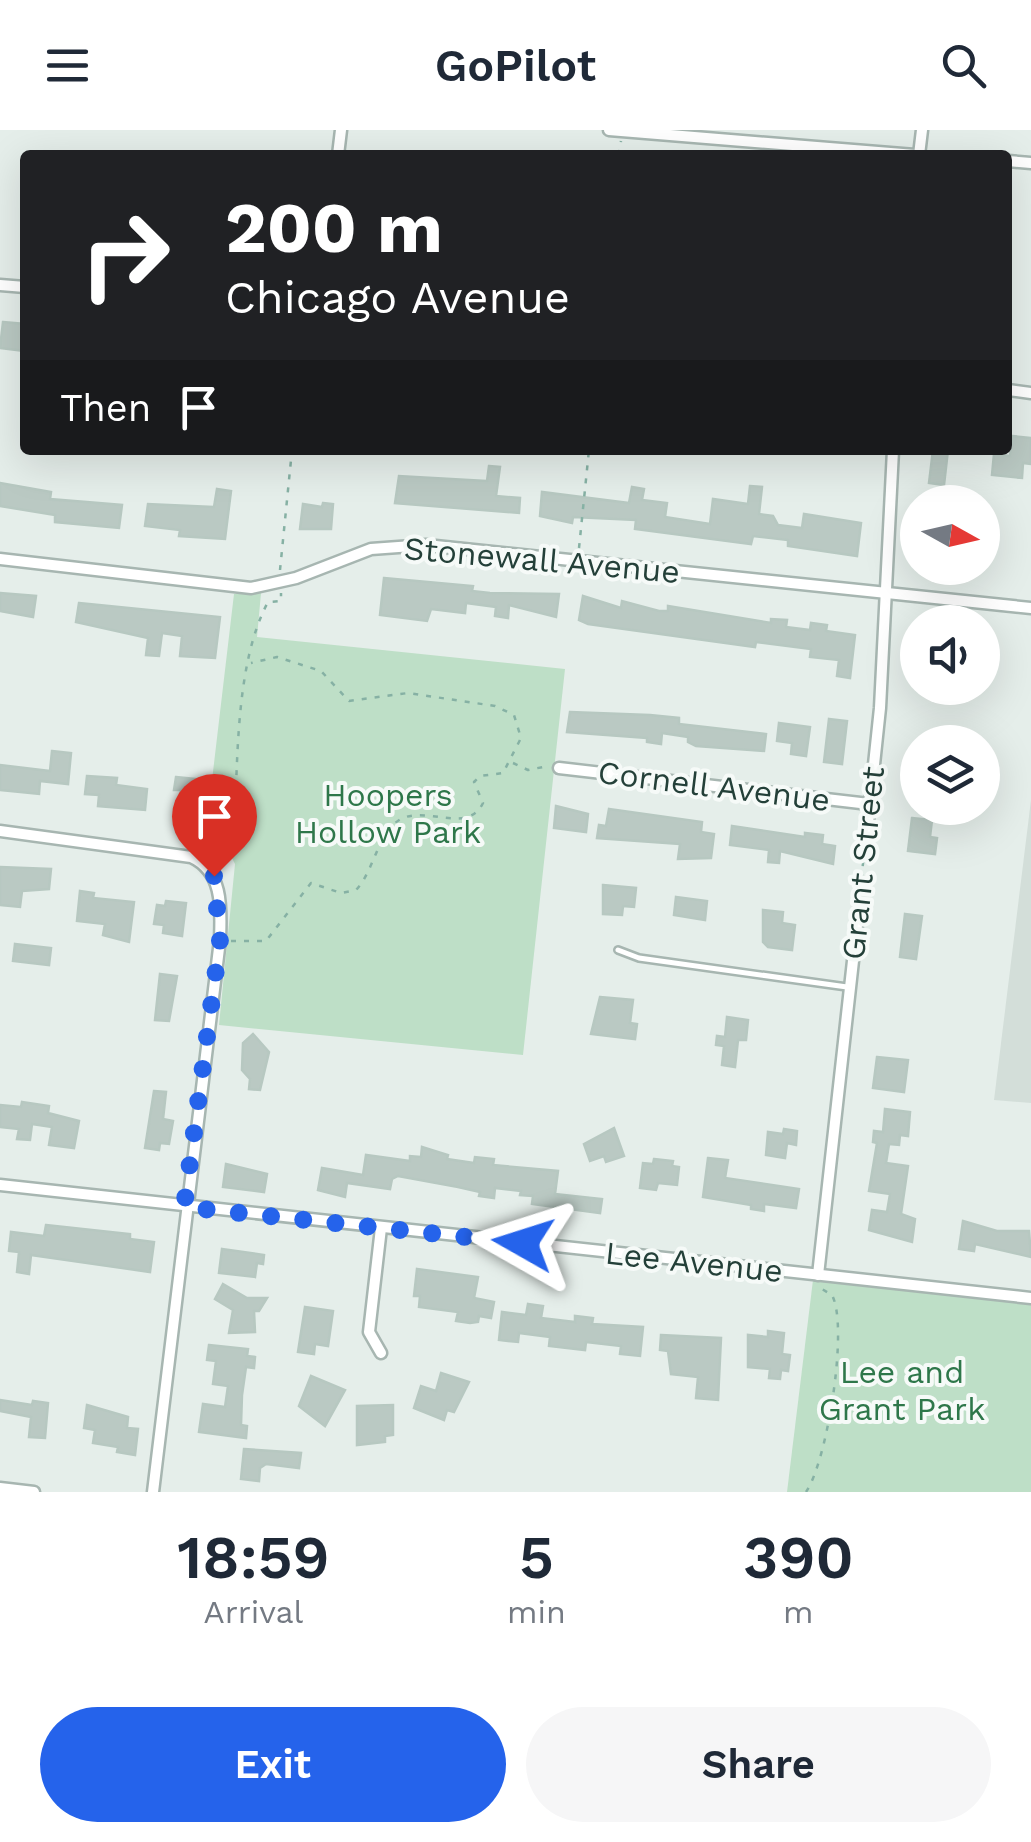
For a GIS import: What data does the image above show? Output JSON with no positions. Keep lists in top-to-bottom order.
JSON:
{
  "streets": {
    "street": [
      "Stonewall Avenue",
      "Cornell Avenue",
      "Grant Street",
      "Lee Avenue"
    ]
  },
  "crossings": [
    ["Stonewall Avenue", "Grant Street"],
    ["Cornell Avenue", "Grant Street"],
    ["Grant Street", "Lee Avenue"]
  ],
  "parks": ["Hoopers Hollow Park", "Lee and Grant Park"],
  "north": "right",
  "page": {
    "header": "GoPilot",
    "turn": ["200 m", "Chicago Avenue"],
    "then": "Then",
    "eta": [
      "18:59",
      "Arrival",
      "5",
      "min",
      "390",
      "m"
    ],
    "buttons": ["Exit", "Share"]
  }
}
